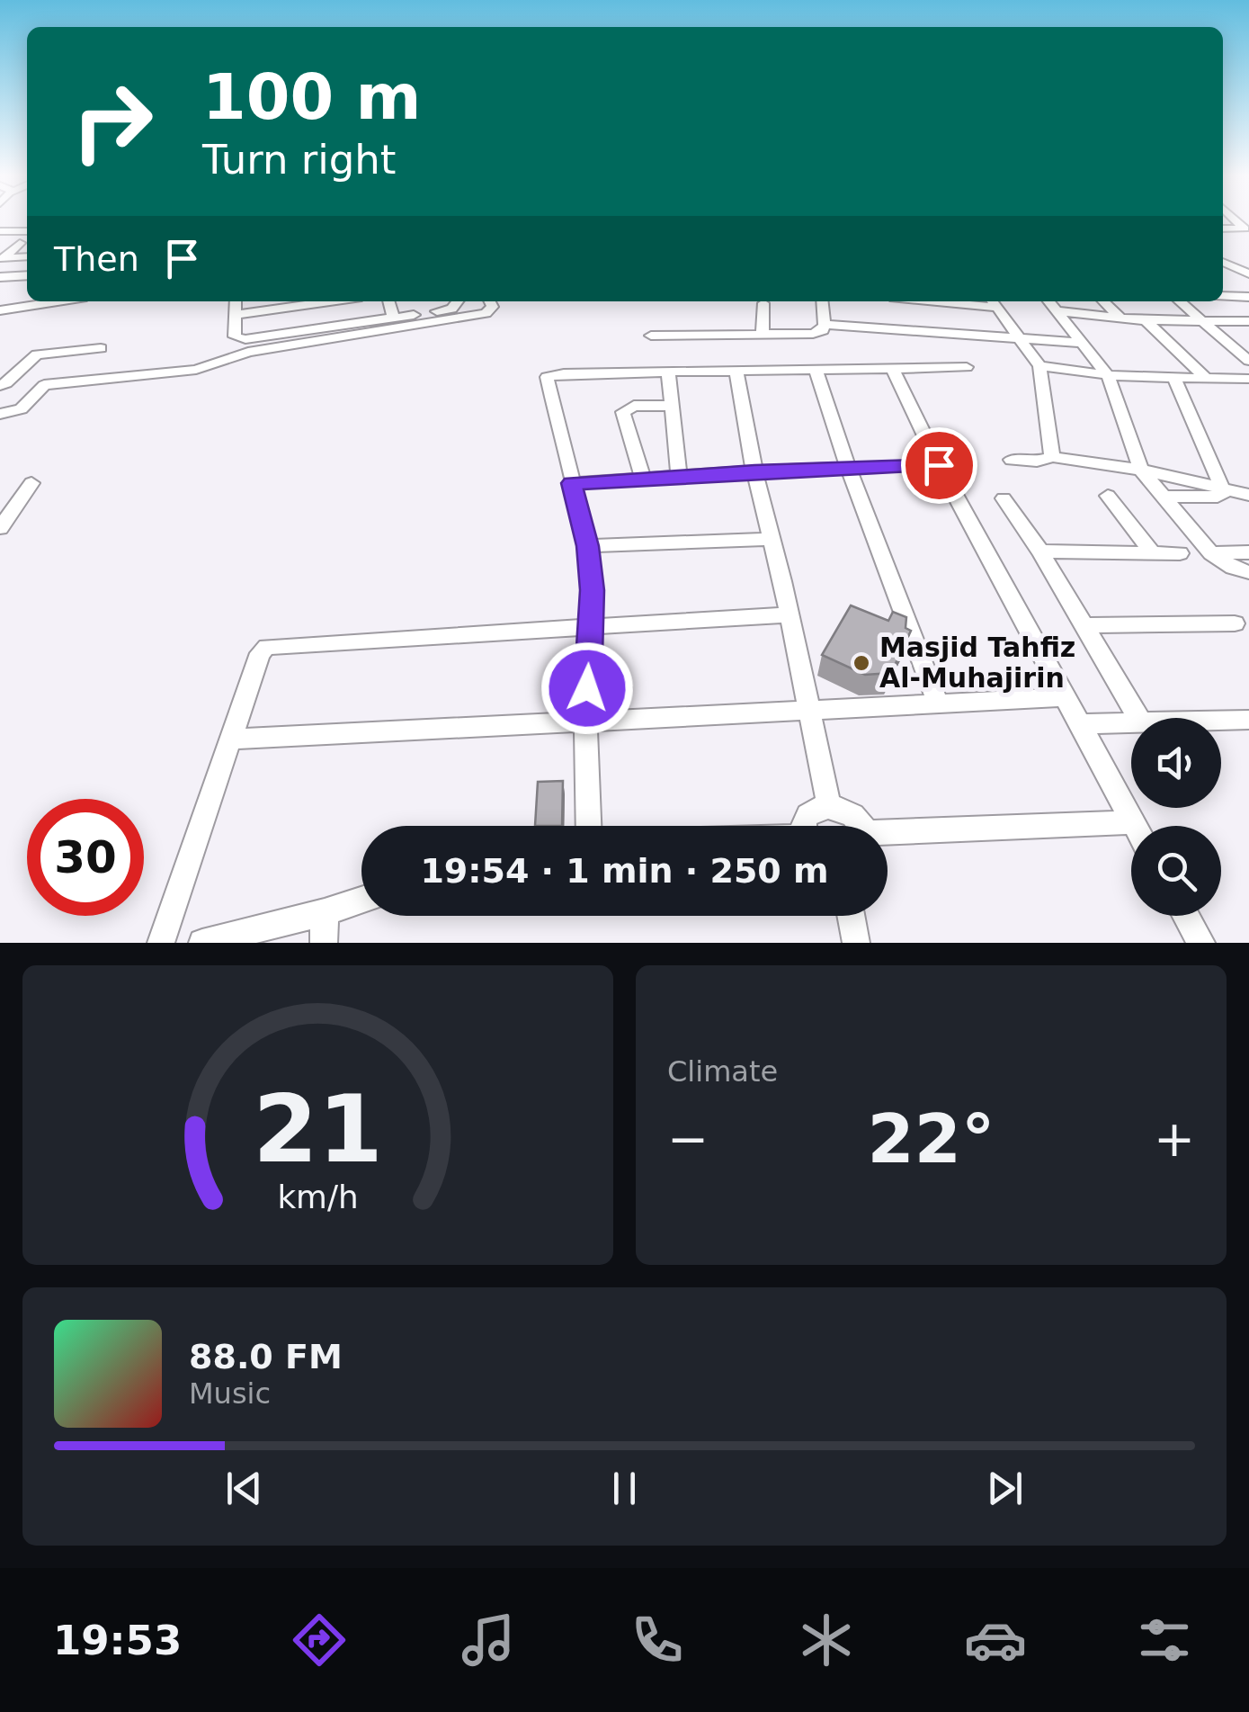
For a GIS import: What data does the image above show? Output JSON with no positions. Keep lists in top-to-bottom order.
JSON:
{
  "places": ["Masjid Tahfiz Al-Muhajirin"],
  "page": {
    "turn": ["100 m", "Turn right"],
    "then": "Then",
    "limit": "30",
    "trip": "19:54 · 1 min · 250 m",
    "tile": "Climate",
    "heat": ["−", "22°", "+"],
    "song": ["88.0 FM", "Music"],
    "tabs": "19:53",
    "gauge": ["21", "km/h"]
  }
}
